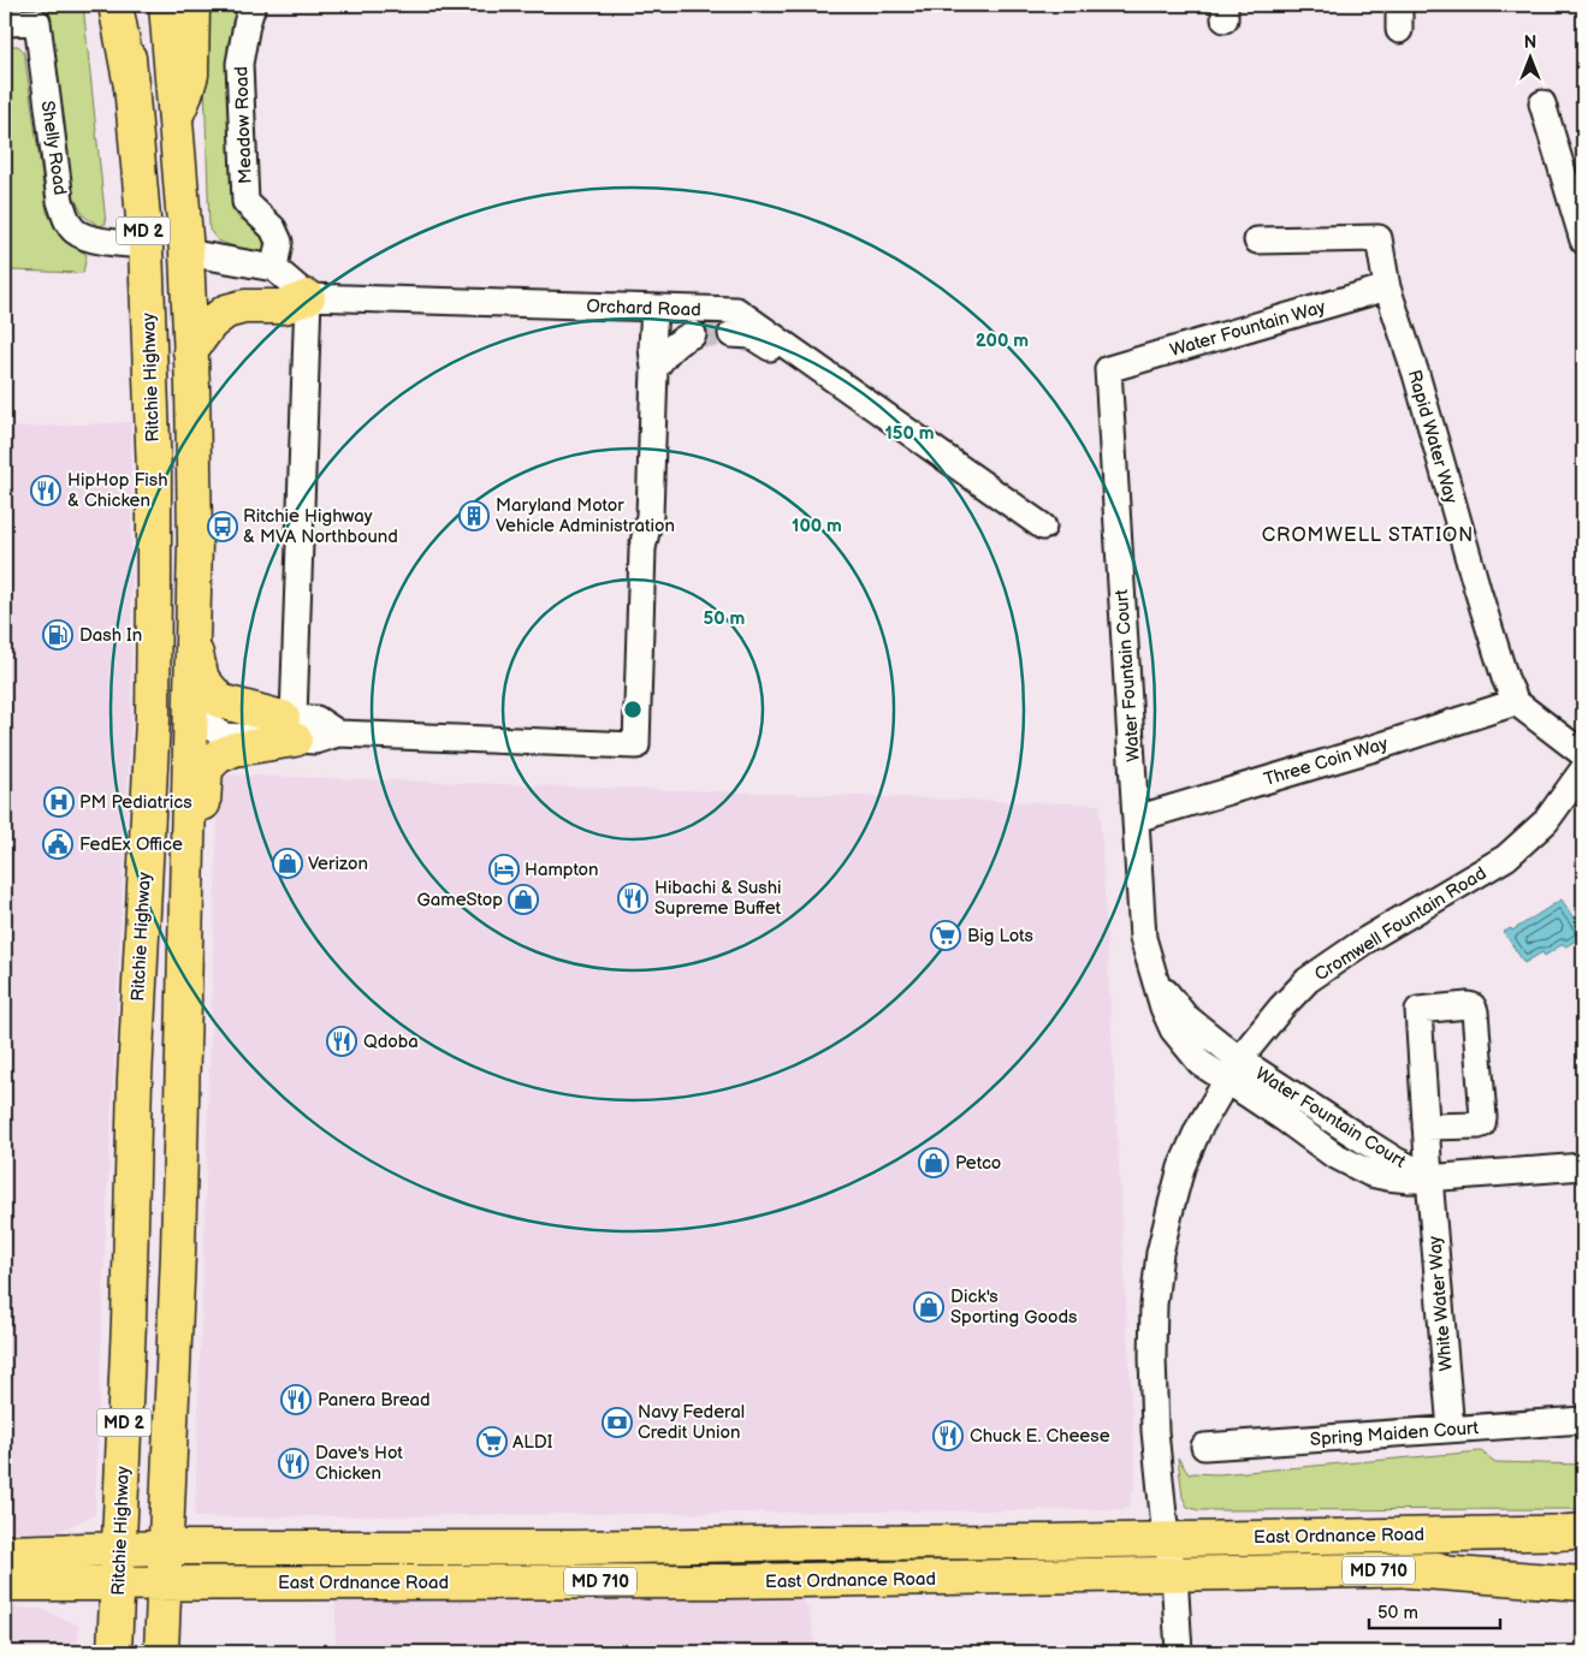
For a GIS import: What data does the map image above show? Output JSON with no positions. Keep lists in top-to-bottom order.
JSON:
{
  "streets": {
    "main road": [
      "MD 2",
      "Ritchie Highway",
      "East Ordnance Road",
      "MD 710"
    ],
    "street": [
      "Meadow Road",
      "Shelly Road",
      "Orchard Road",
      "Water Fountain Way",
      "Rapid Water Way",
      "Water Fountain Court",
      "Three Coin Way",
      "Cromwell Fountain Road",
      "White Water Way",
      "Spring Maiden Court"
    ]
  },
  "crossings": [
    ["Shelly Road", "Ritchie Highway"],
    ["MD 2", "East Ordnance Road"],
    ["Water Fountain Way", "Rapid Water Way"],
    ["Water Fountain Way", "Water Fountain Court"],
    ["Ritchie Highway", "East Ordnance Road"],
    ["Rapid Water Way", "Three Coin Way"],
    ["Water Fountain Court", "Three Coin Way"],
    ["Water Fountain Court", "Cromwell Fountain Road"],
    ["Water Fountain Court", "White Water Way"],
    ["Cromwell Fountain Road", "East Ordnance Road"],
    ["White Water Way", "Spring Maiden Court"]
  ],
  "districts": ["CROMWELL STATION"],
  "places": {
    "restaurant": [
      "HipHop Fish & Chicken",
      "Hibachi & Sushi Supreme Buffet",
      "Qdoba",
      "Panera Bread",
      "Chuck E. Cheese",
      "Dave's Hot Chicken"
    ],
    "building": ["Maryland Motor Vehicle Administration"],
    "bus stop": ["Ritchie Highway & MVA Northbound"],
    "fuel station": ["Dash In"],
    "hospital": ["PM Pediatrics"],
    "public building": ["FedEx Office"],
    "shop": [
      "Verizon",
      "GameStop",
      "Petco",
      "Dick's Sporting Goods"
    ],
    "hotel": ["Hampton"],
    "supermarket": ["Big Lots", "ALDI"],
    "bank": ["Navy Federal Credit Union"]
  },
  "scale_bar": "50 m",
  "north": "top",
  "rings": [
    "200 m",
    "150 m",
    "100 m",
    "50 m"
  ]
}
